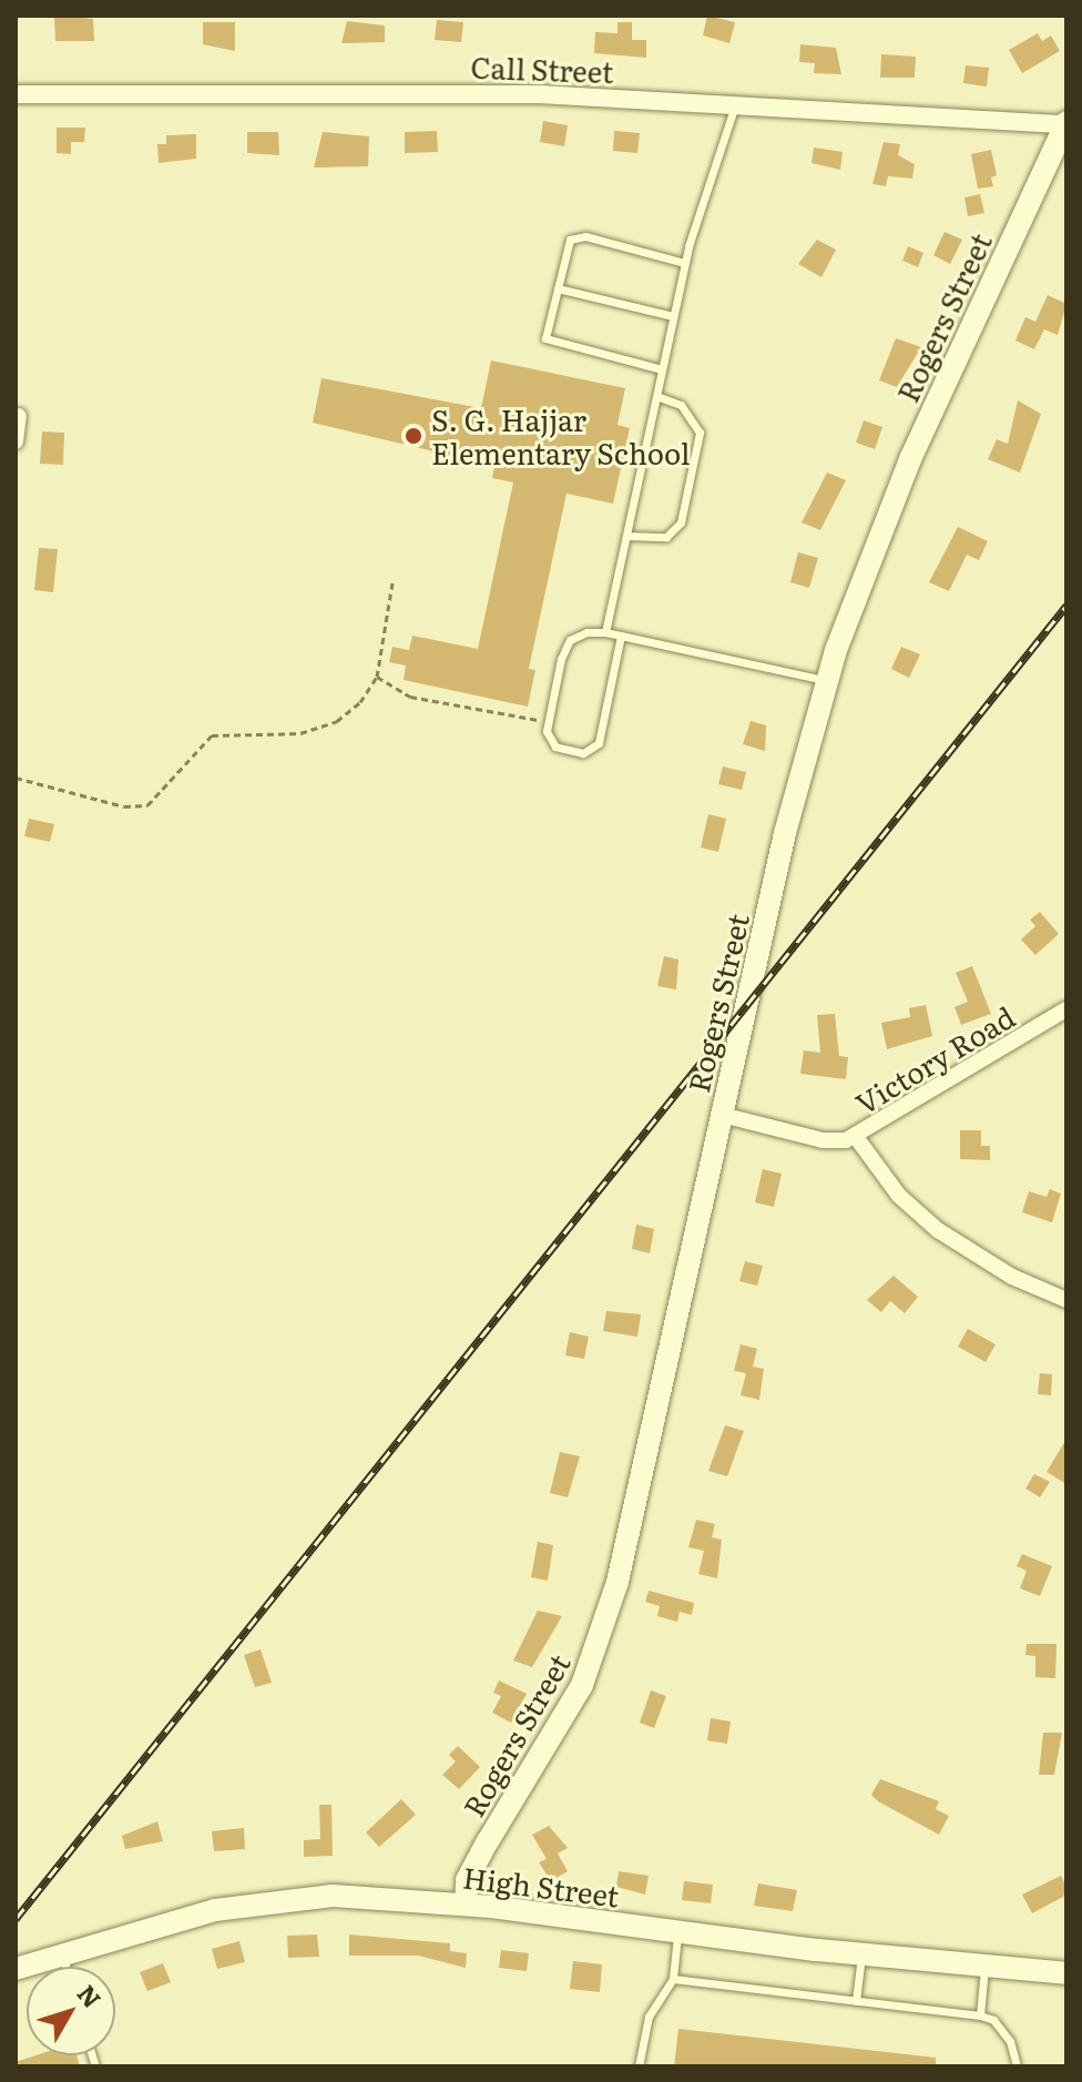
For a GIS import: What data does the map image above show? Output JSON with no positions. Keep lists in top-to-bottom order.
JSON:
{
  "streets": {
    "main road": ["Rogers Street", "High Street"],
    "street": ["Call Street", "Victory Road"]
  },
  "crossings": [
    ["Call Street", "Rogers Street"],
    ["Rogers Street", "Victory Road"],
    ["Rogers Street", "High Street"]
  ],
  "places": ["S. G. Hajjar Elementary School"],
  "north": "top right"
}
